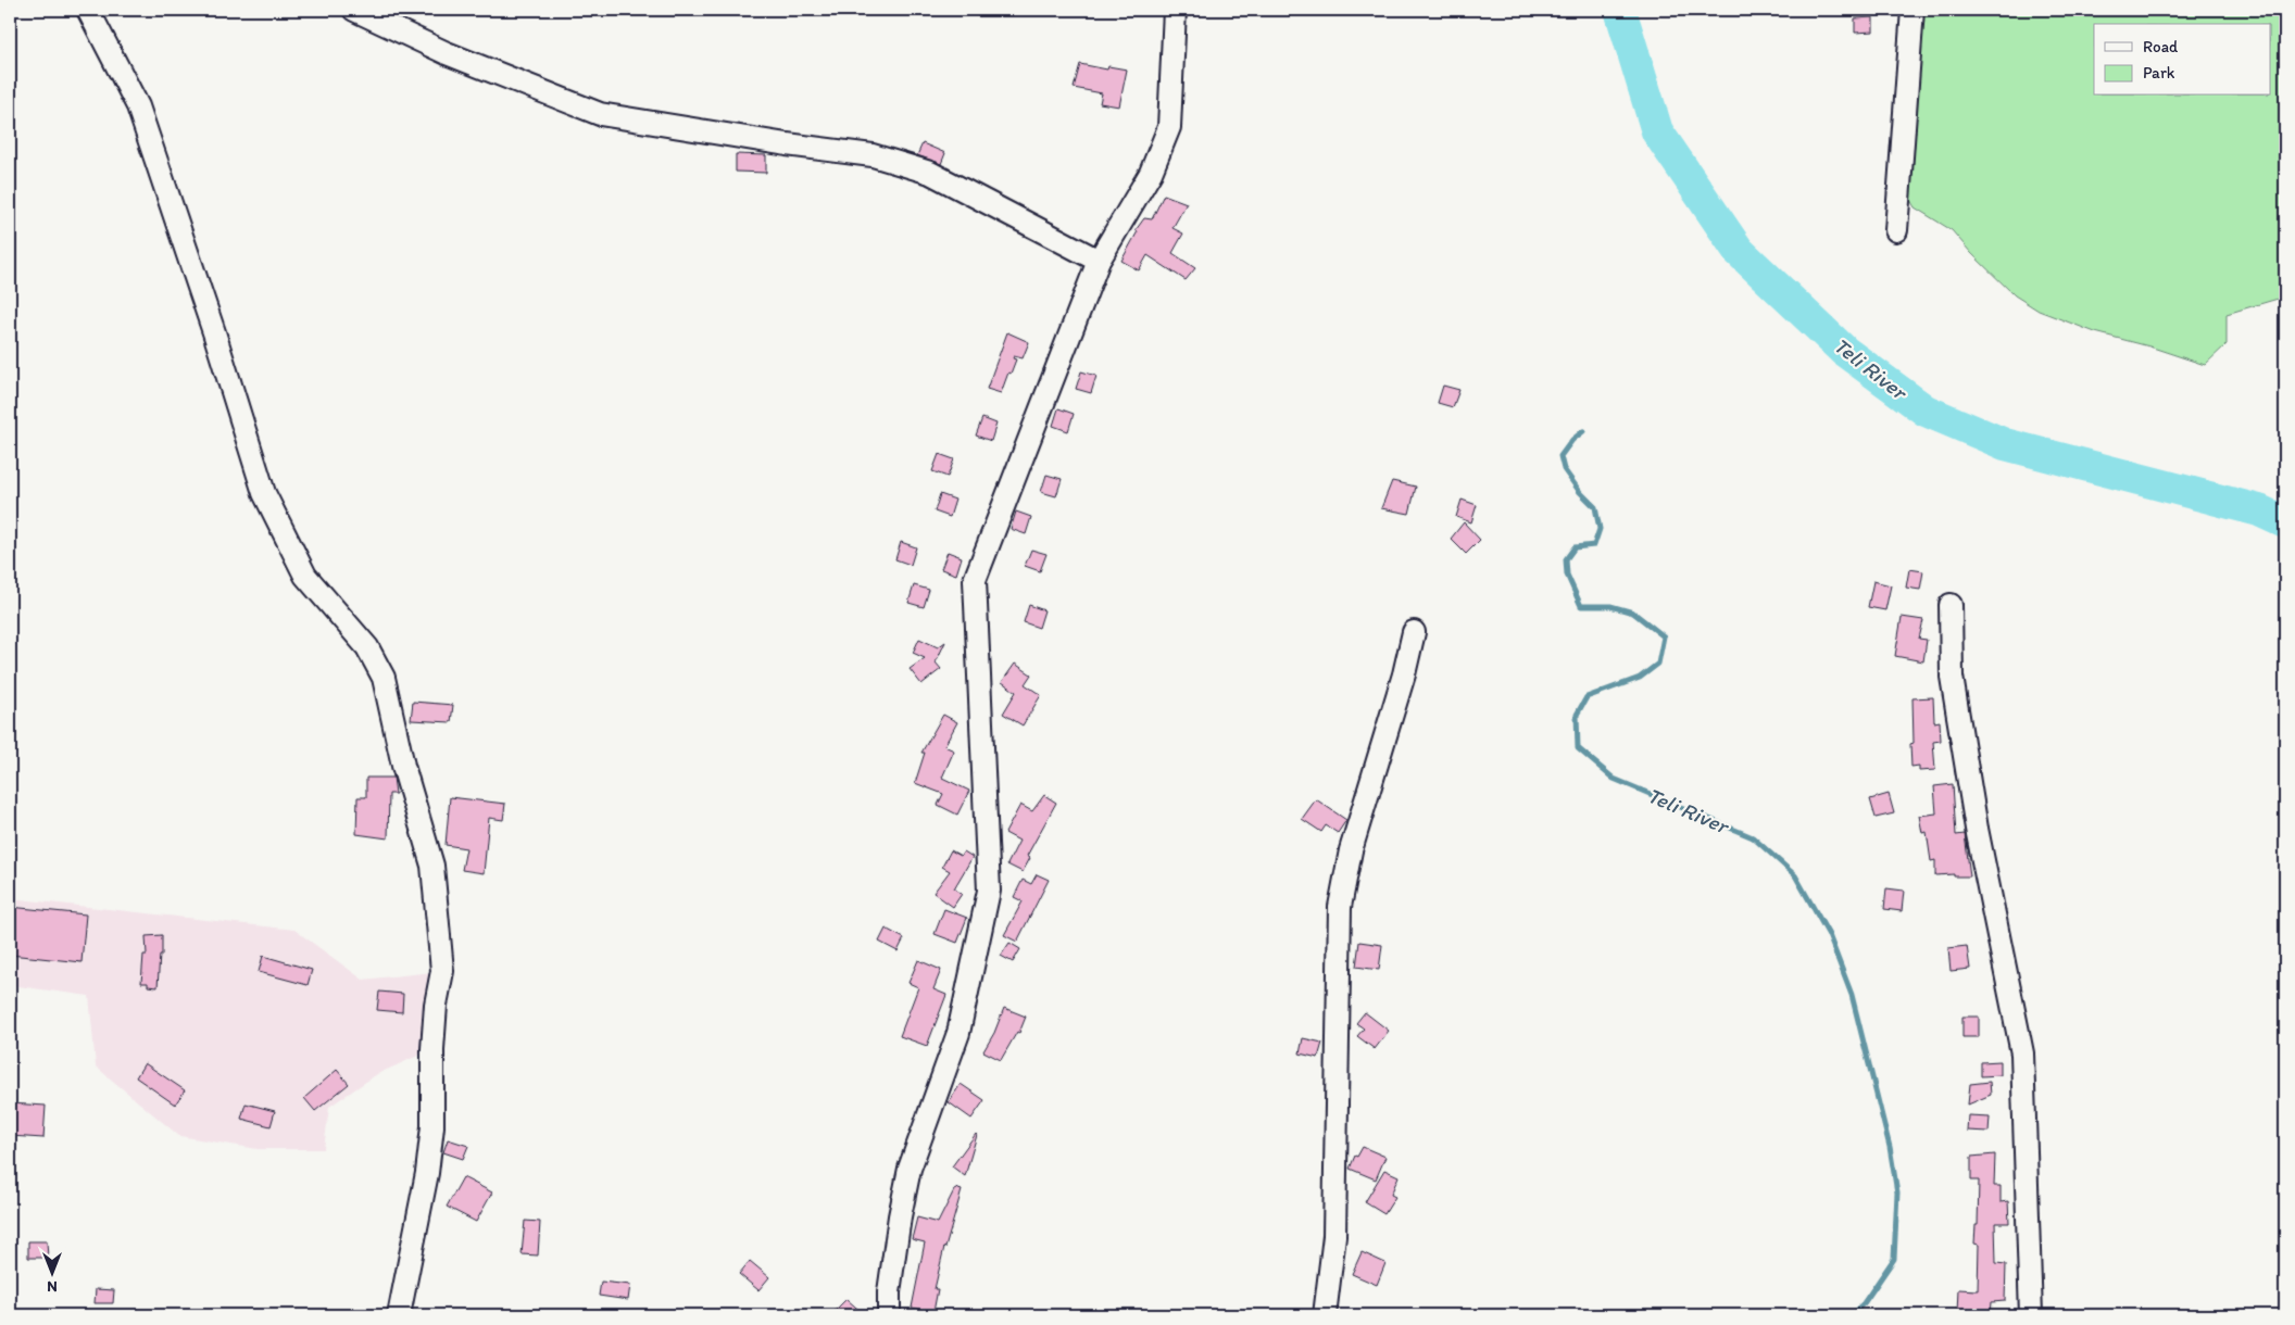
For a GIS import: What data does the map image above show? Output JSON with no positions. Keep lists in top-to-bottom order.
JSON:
{
  "water": ["Teli River"],
  "legend": ["Road", "Park"],
  "north": "bottom"
}
